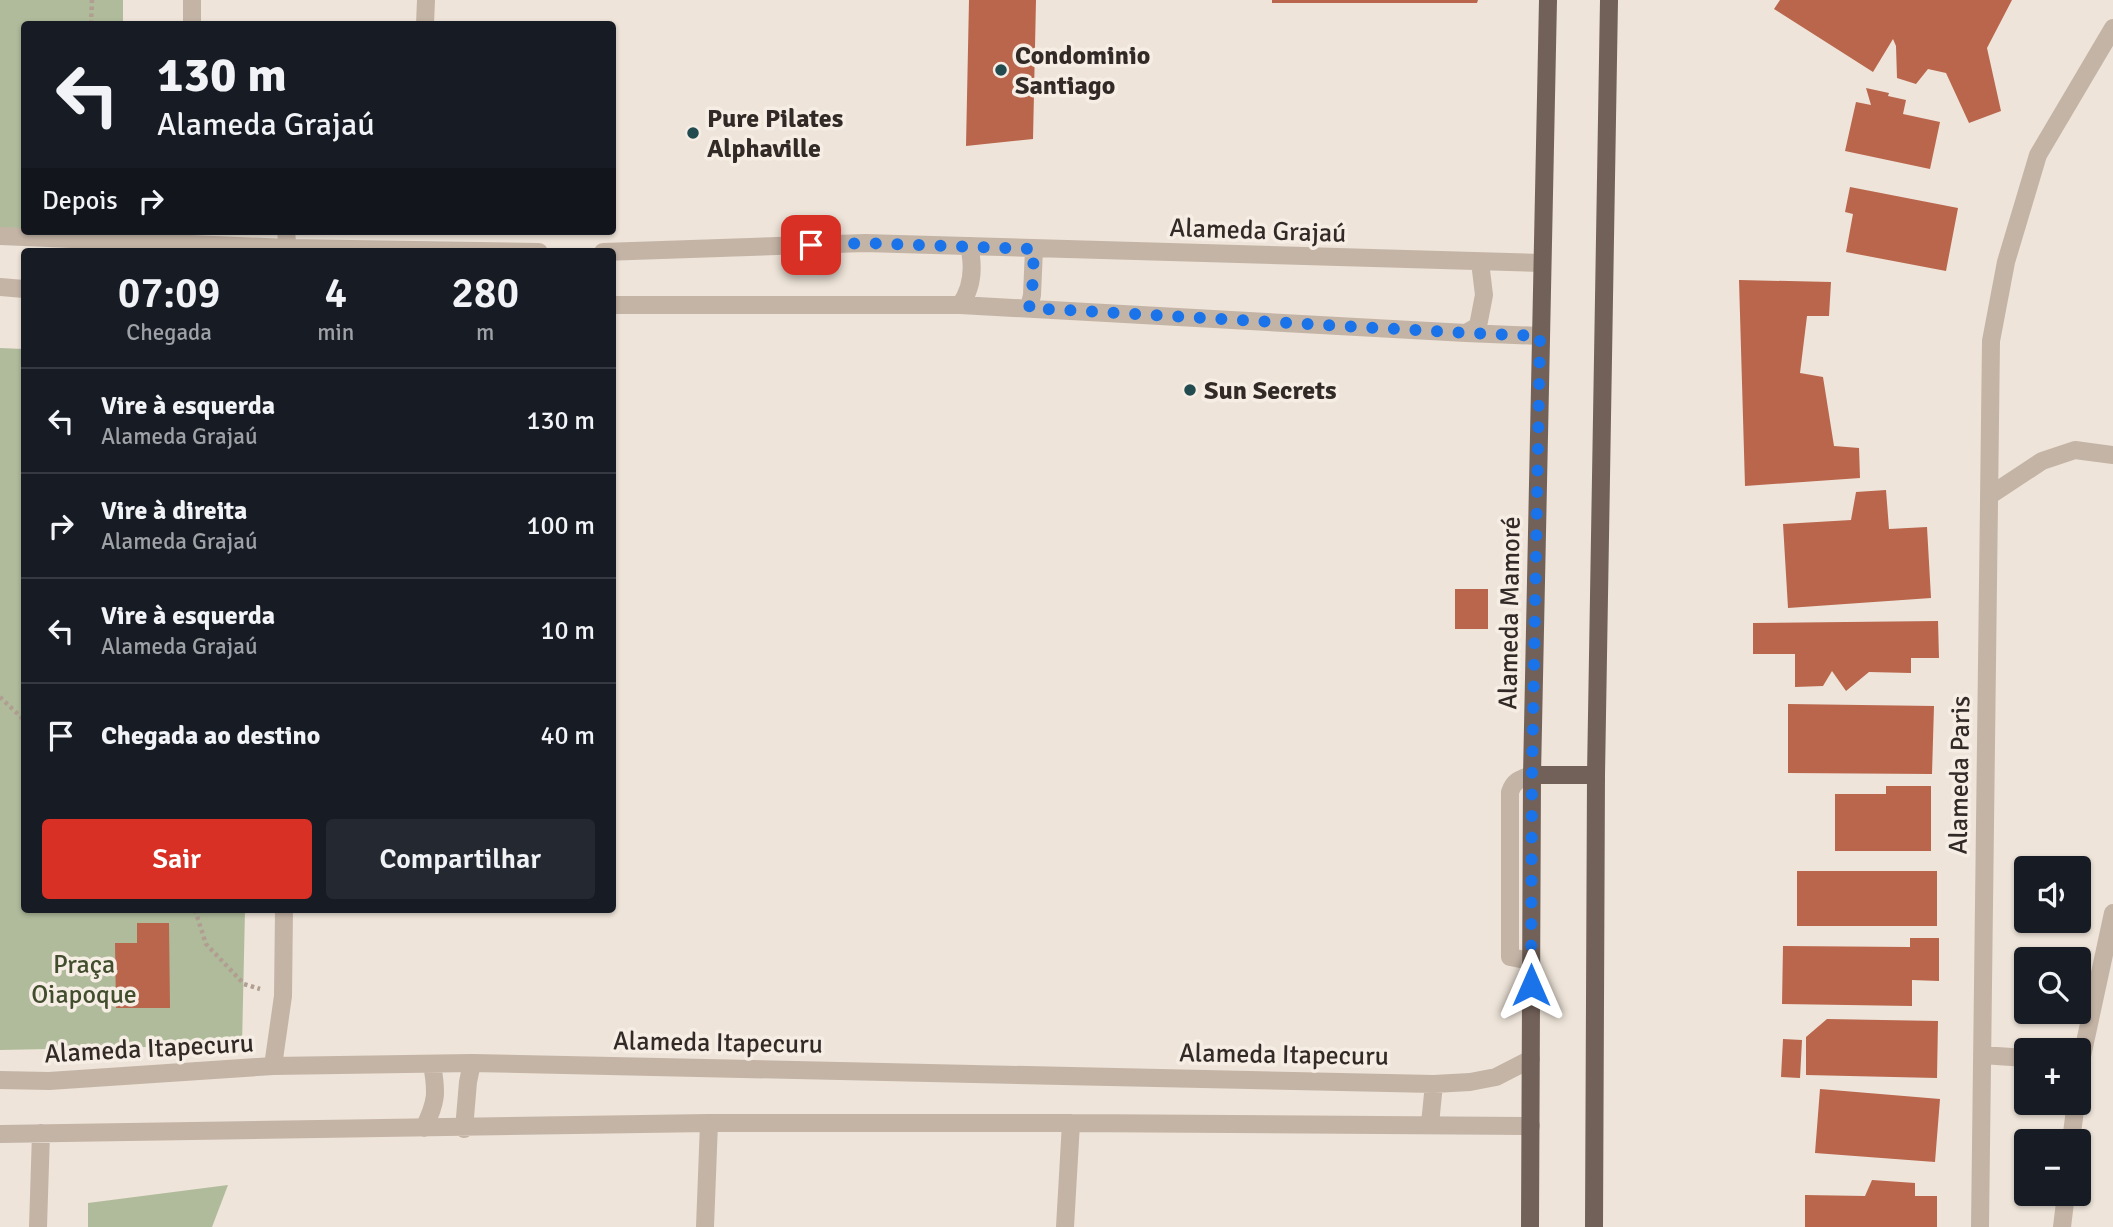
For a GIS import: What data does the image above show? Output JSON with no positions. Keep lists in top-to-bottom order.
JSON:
{
  "streets": {
    "main road": ["Alameda Mamoré"],
    "street": ["Alameda Grajaú", "Alameda Paris", "Alameda Itapecuru"]
  },
  "crossings": [
    ["Alameda Grajaú", "Alameda Mamoré"],
    ["Alameda Mamoré", "Alameda Itapecuru"]
  ],
  "parks": ["Praça Oiapoque"],
  "places": ["Condominio Santiago", "Pure Pilates Alphaville", "Sun Secrets"],
  "page": {
    "turn": ["130 m", "Alameda Grajaú"],
    "then": "Depois",
    "eta": [
      "07:09",
      "Chegada",
      "4",
      "min",
      "280",
      "m"
    ],
    "list": [
      {
        "name": "Vire à esquerda",
        "note": "Alameda Grajaú",
        "value": "130 m"
      },
      {
        "name": "Vire à direita",
        "note": "Alameda Grajaú",
        "value": "100 m"
      },
      {
        "name": "Vire à esquerda",
        "note": "Alameda Grajaú",
        "value": "10 m"
      },
      {
        "name": "Chegada ao destino",
        "value": "40 m"
      }
    ],
    "buttons": ["Sair", "Compartilhar"],
    "map_buttons": ["+", "−"]
  }
}
